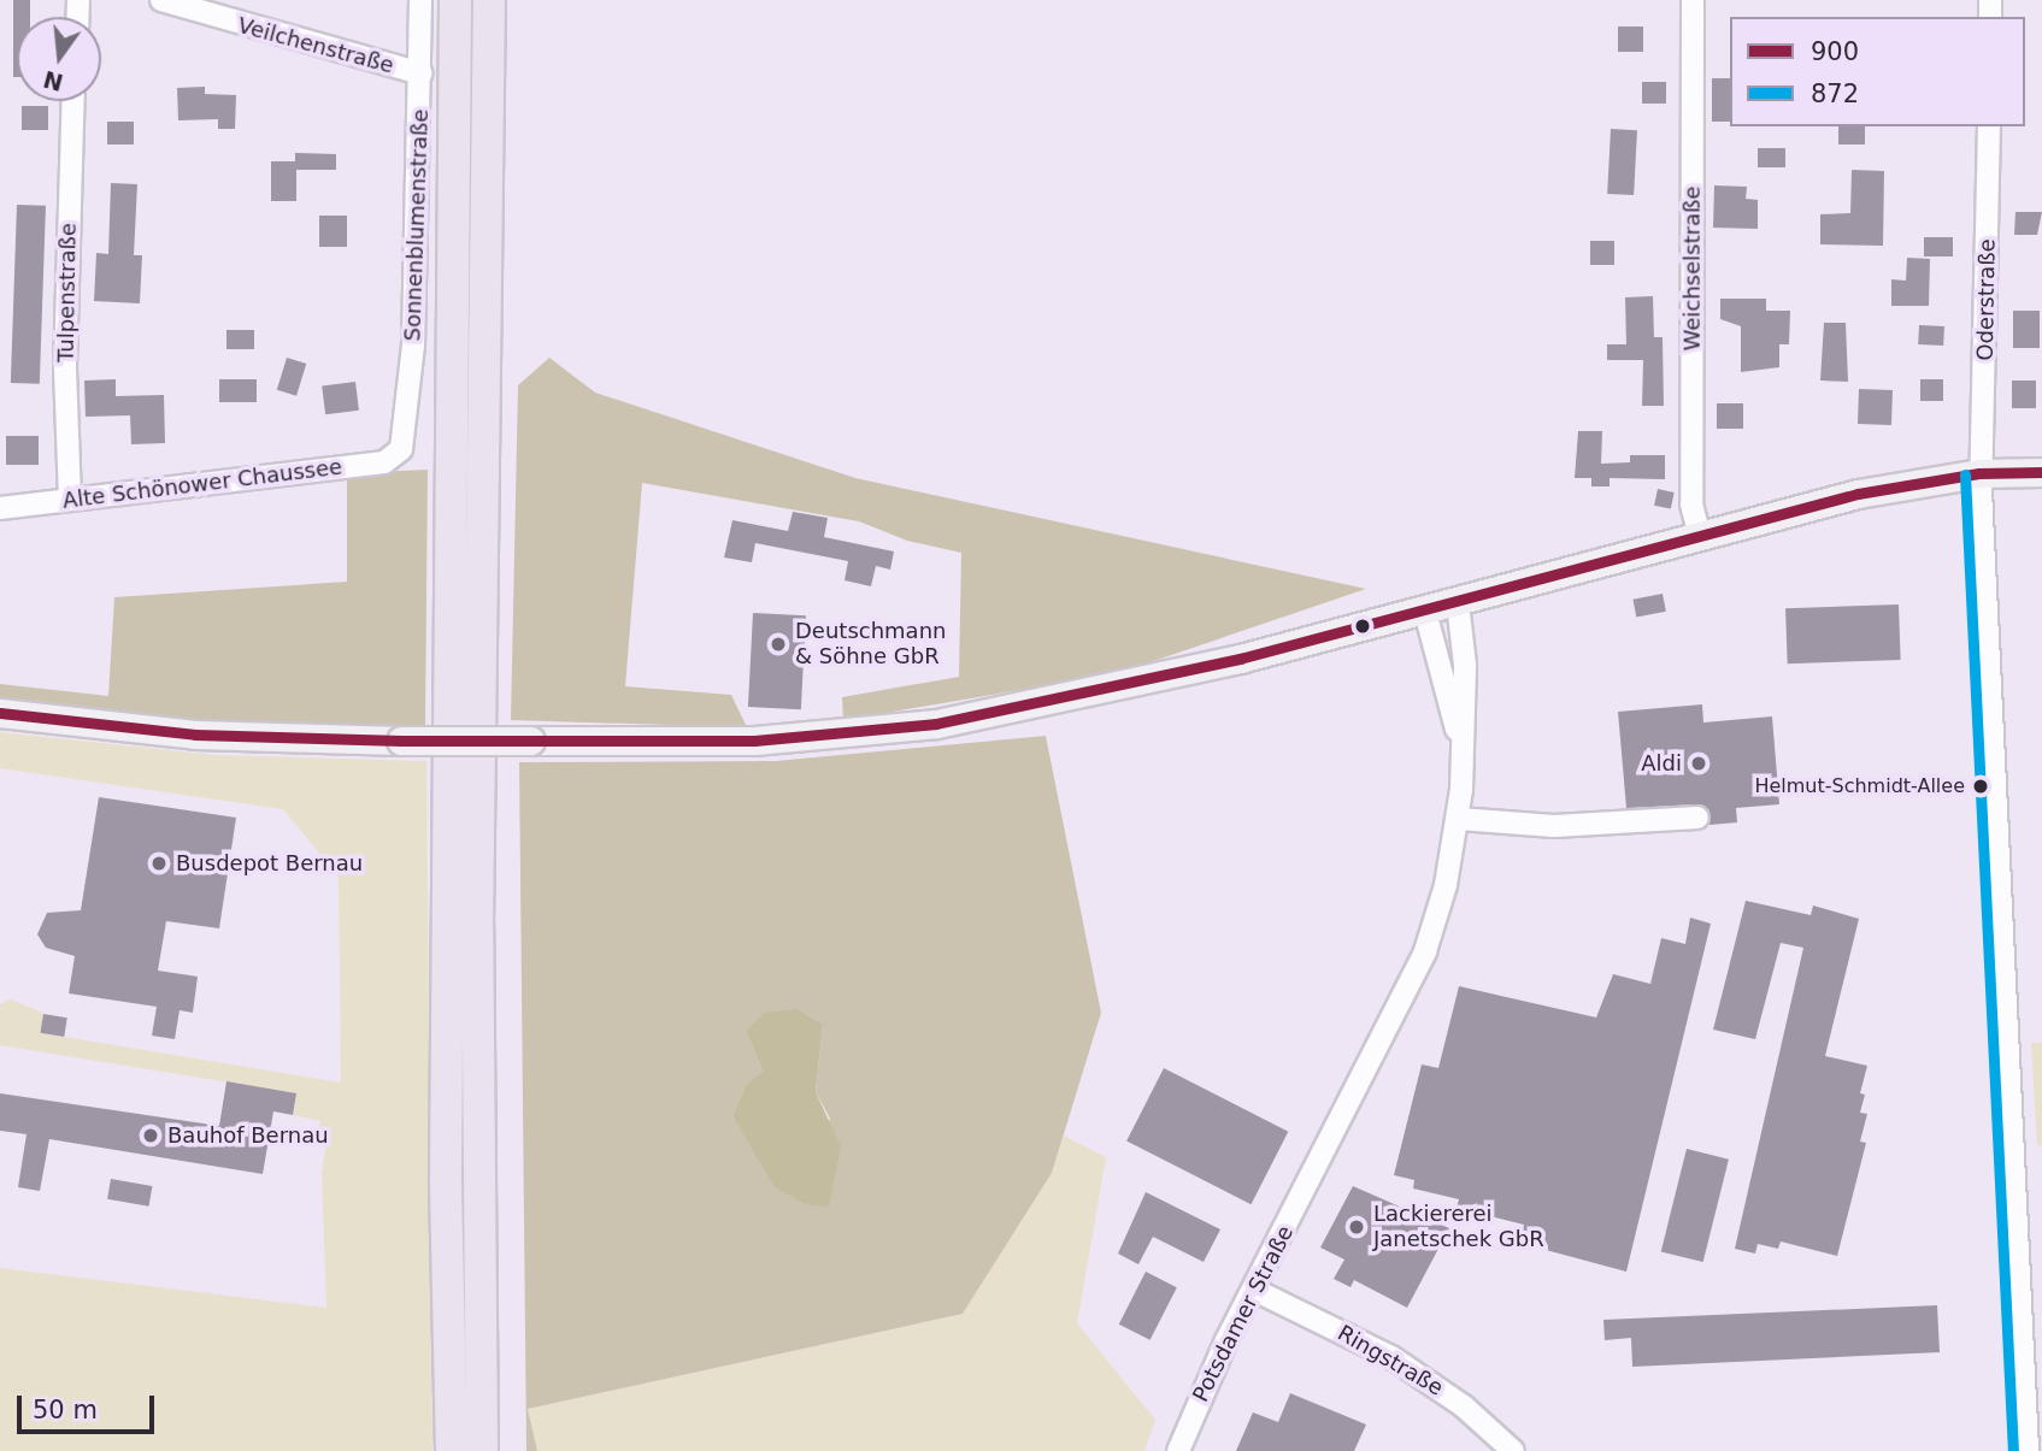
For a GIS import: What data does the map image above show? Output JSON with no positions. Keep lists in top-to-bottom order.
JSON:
{
  "streets": {
    "street": [
      "Veilchenstraße",
      "Sonnenblumenstraße",
      "Weichselstraße",
      "Tulpenstraße",
      "Oderstraße",
      "Alte Schönower Chaussee",
      "Potsdamer Straße",
      "Ringstraße"
    ]
  },
  "crossings": [
    ["Veilchenstraße", "Sonnenblumenstraße"],
    ["Sonnenblumenstraße", "Alte Schönower Chaussee"],
    ["Tulpenstraße", "Alte Schönower Chaussee"],
    ["Potsdamer Straße", "Ringstraße"]
  ],
  "places": [
    "Deutschmann & Söhne GbR",
    "Aldi",
    "Helmut-Schmidt-Allee",
    "Busdepot Bernau",
    "Bauhof Bernau",
    "Lackiererei Janetschek GbR"
  ],
  "lines": ["transit line 900", "transit line 872"],
  "legend": ["900", "872"],
  "scale_bar": "50 m",
  "north": "bottom"
}
